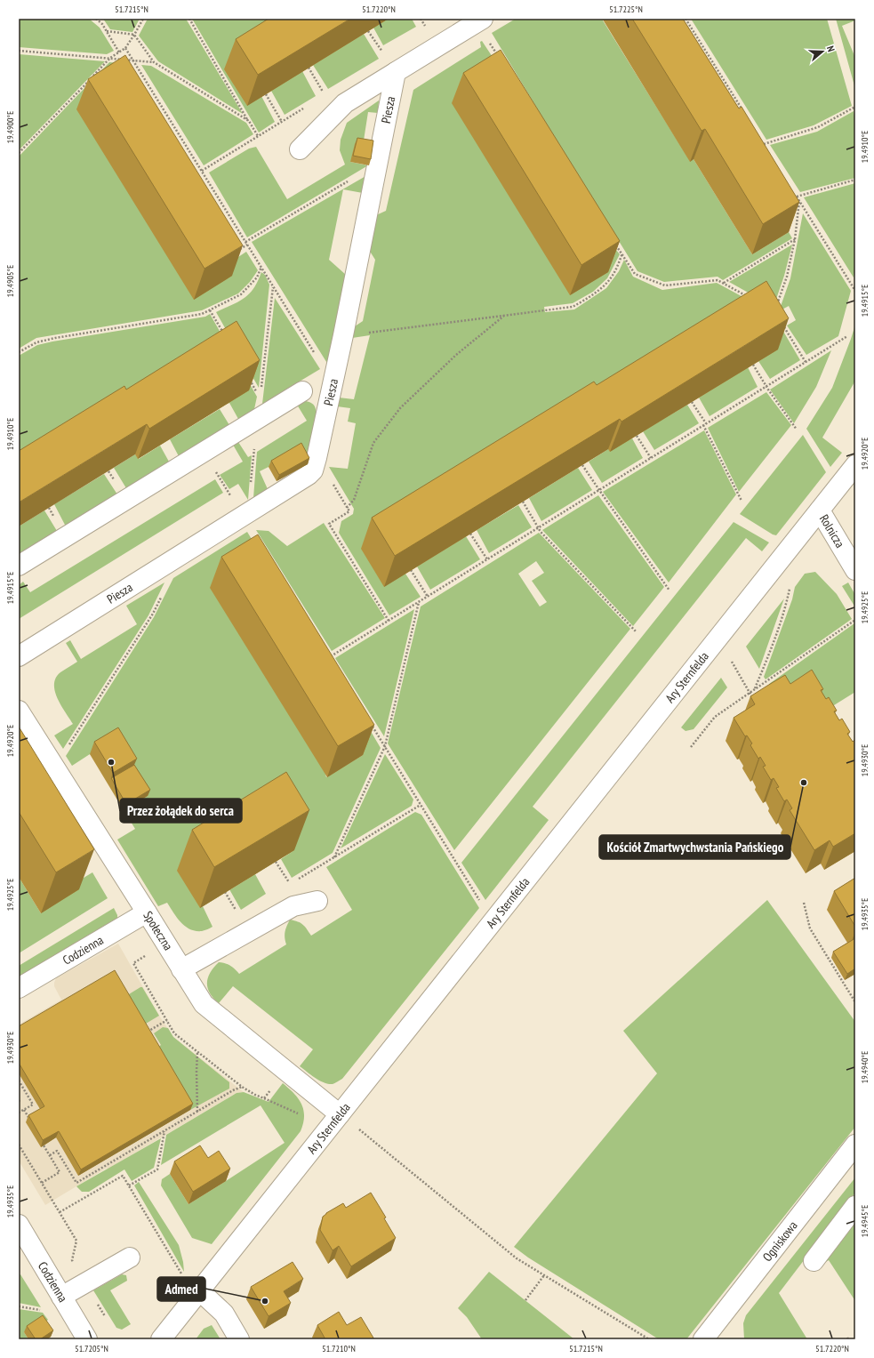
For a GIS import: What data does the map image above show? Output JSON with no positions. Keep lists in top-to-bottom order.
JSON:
{
  "streets": {
    "street": [
      "Piesza",
      "Rolnicza",
      "Ary Sternfelda",
      "Społeczna",
      "Codzienna",
      "Ogniskowa"
    ]
  },
  "crossings": [
    ["Rolnicza", "Ary Sternfelda"],
    ["Ary Sternfelda", "Społeczna"],
    ["Społeczna", "Codzienna"]
  ],
  "places": ["Przez żołądek do serca", "Kościół Zmartwychwstania Pańskiego", "Admed"],
  "north": "right",
  "coordinates": [
    "51.7215°N",
    "51.7220°N",
    "51.7225°N",
    "19.4900°E",
    "19.4910°E",
    "19.4905°E",
    "19.4915°E",
    "19.4920°E",
    "19.4925°E",
    "19.4930°E",
    "19.4935°E",
    "19.4940°E",
    "19.4945°E",
    "51.7205°N",
    "51.7210°N"
  ]
}
